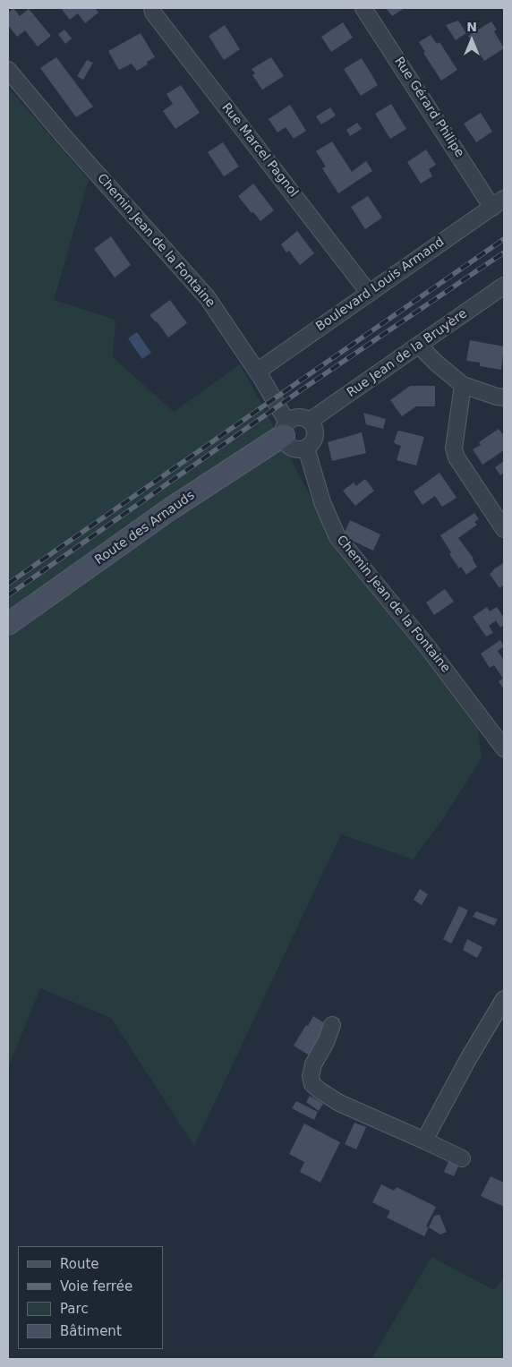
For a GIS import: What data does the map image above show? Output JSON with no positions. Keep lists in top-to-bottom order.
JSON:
{
  "streets": {
    "street": [
      "Rue Gérard Philipe",
      "Rue Marcel Pagnol",
      "Chemin Jean de la Fontaine",
      "Boulevard Louis Armand",
      "Rue Jean de la Bruyère",
      "Route des Arnauds"
    ]
  },
  "crossings": [
    ["Rue Gérard Philipe", "Boulevard Louis Armand"],
    ["Rue Marcel Pagnol", "Boulevard Louis Armand"],
    ["Chemin Jean de la Fontaine", "Boulevard Louis Armand"],
    ["Chemin Jean de la Fontaine", "Rue Jean de la Bruyère"],
    ["Chemin Jean de la Fontaine", "Route des Arnauds"],
    ["Rue Jean de la Bruyère", "Route des Arnauds"]
  ],
  "legend": [
    "Route",
    "Voie ferrée",
    "Parc",
    "Bâtiment"
  ],
  "north": "top"
}
